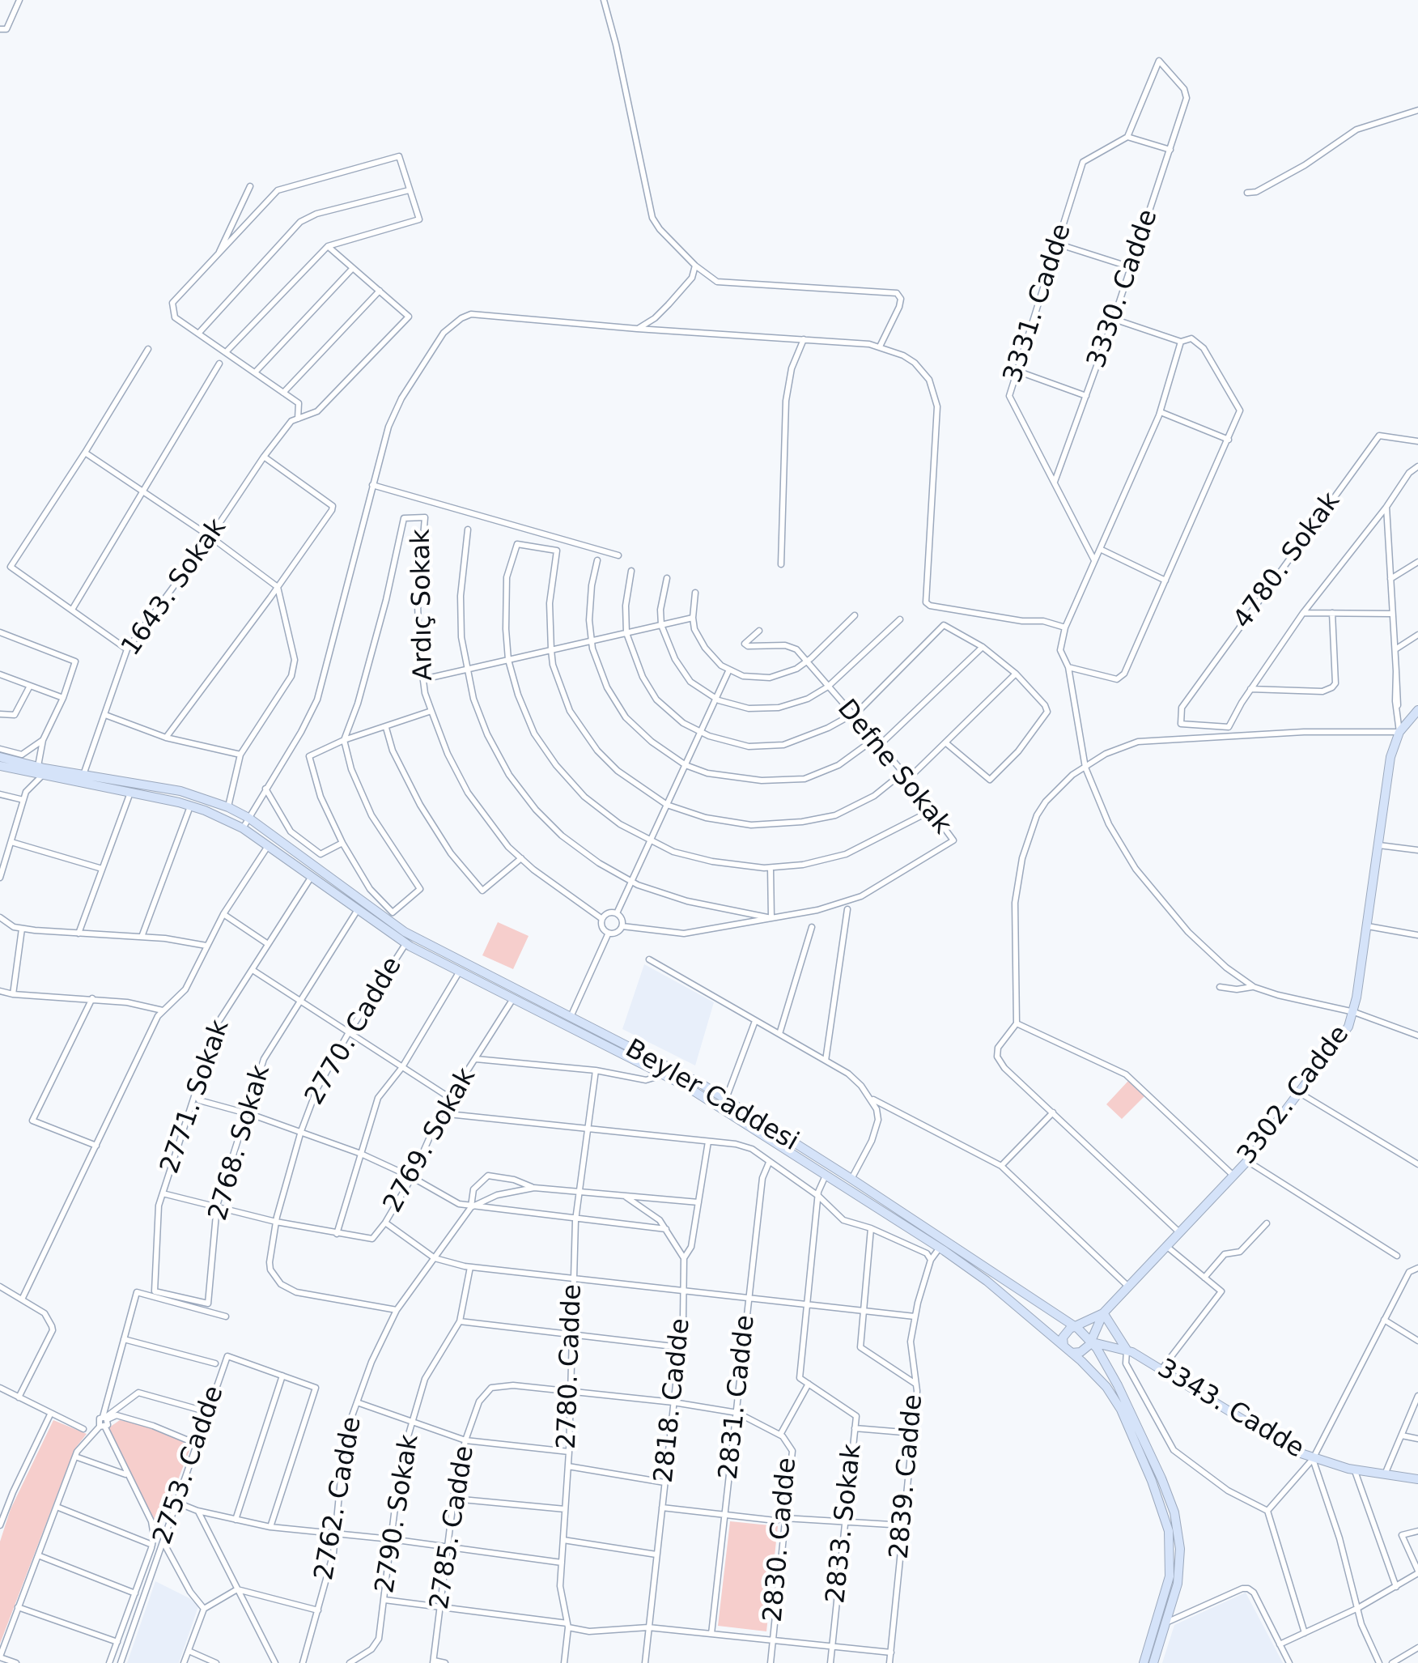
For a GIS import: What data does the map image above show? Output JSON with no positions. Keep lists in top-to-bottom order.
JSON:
{
  "streets": {
    "main road": ["3302. Cadde", "Beyler Caddesi", "3343. Cadde"],
    "street": [
      "3330. Cadde",
      "3331. Cadde",
      "4780. Sokak",
      "1643. Sokak",
      "Ardıç Sokak",
      "Defne Sokak",
      "2770. Cadde",
      "2771. Sokak",
      "2769. Sokak",
      "2768. Sokak",
      "2780. Cadde",
      "2831. Cadde",
      "2818. Cadde",
      "2753. Cadde",
      "2839. Cadde",
      "2762. Cadde",
      "2790. Sokak",
      "2833. Sokak",
      "2785. Cadde",
      "2830. Cadde"
    ]
  },
  "crossings": [
    ["3330. Cadde", "3331. Cadde"],
    ["1643. Sokak", "Beyler Caddesi"],
    ["2770. Cadde", "Beyler Caddesi"],
    ["2770. Cadde", "2769. Sokak"],
    ["2770. Cadde", "2762. Cadde"],
    ["3302. Cadde", "Beyler Caddesi"],
    ["3302. Cadde", "3343. Cadde"],
    ["Beyler Caddesi", "2771. Sokak"],
    ["Beyler Caddesi", "2769. Sokak"],
    ["Beyler Caddesi", "2768. Sokak"],
    ["Beyler Caddesi", "3343. Cadde"],
    ["Beyler Caddesi", "2839. Cadde"],
    ["2771. Sokak", "2769. Sokak"],
    ["2771. Sokak", "2768. Sokak"],
    ["2769. Sokak", "2768. Sokak"],
    ["2780. Cadde", "2785. Cadde"],
    ["2831. Cadde", "2830. Cadde"],
    ["2818. Cadde", "2785. Cadde"],
    ["2818. Cadde", "2830. Cadde"],
    ["2785. Cadde", "2830. Cadde"]
  ]
}
